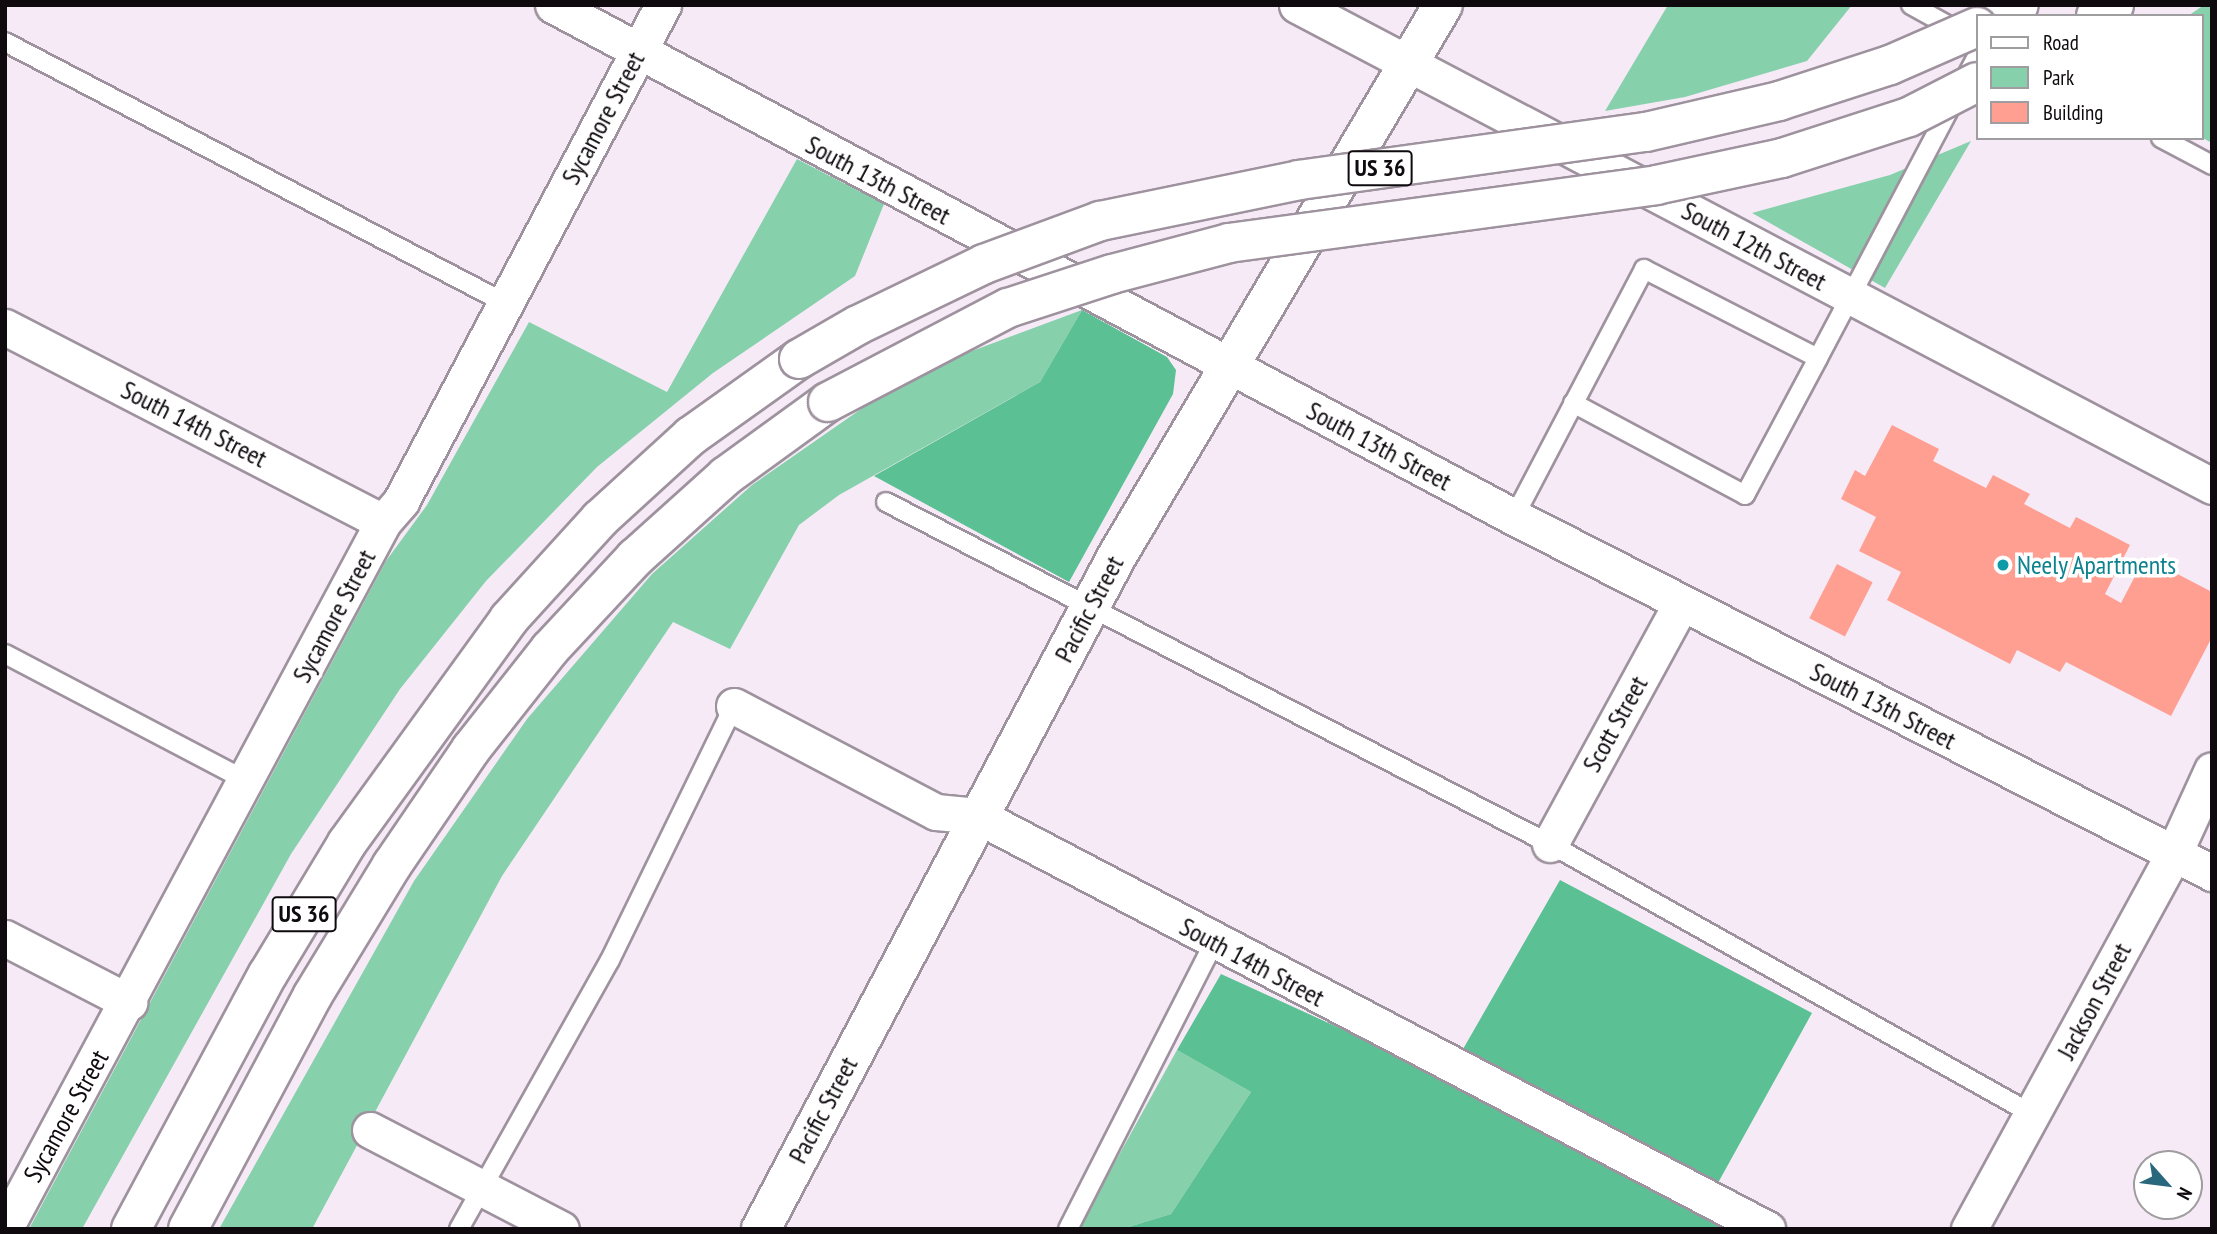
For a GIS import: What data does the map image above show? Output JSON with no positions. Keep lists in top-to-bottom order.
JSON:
{
  "streets": {
    "main road": ["US 36", "Pacific Street"],
    "street": [
      "Sycamore Street",
      "South 13th Street",
      "South 12th Street",
      "South 14th Street",
      "Scott Street",
      "Jackson Street"
    ]
  },
  "crossings": [
    ["Sycamore Street", "South 13th Street"],
    ["Sycamore Street", "South 14th Street"],
    ["South 13th Street", "Pacific Street"],
    ["South 13th Street", "Scott Street"],
    ["South 13th Street", "Jackson Street"],
    ["South 12th Street", "Pacific Street"],
    ["South 14th Street", "Pacific Street"]
  ],
  "places": ["Neely Apartments"],
  "legend": ["Road", "Park", "Building"],
  "north": "bottom right"
}
